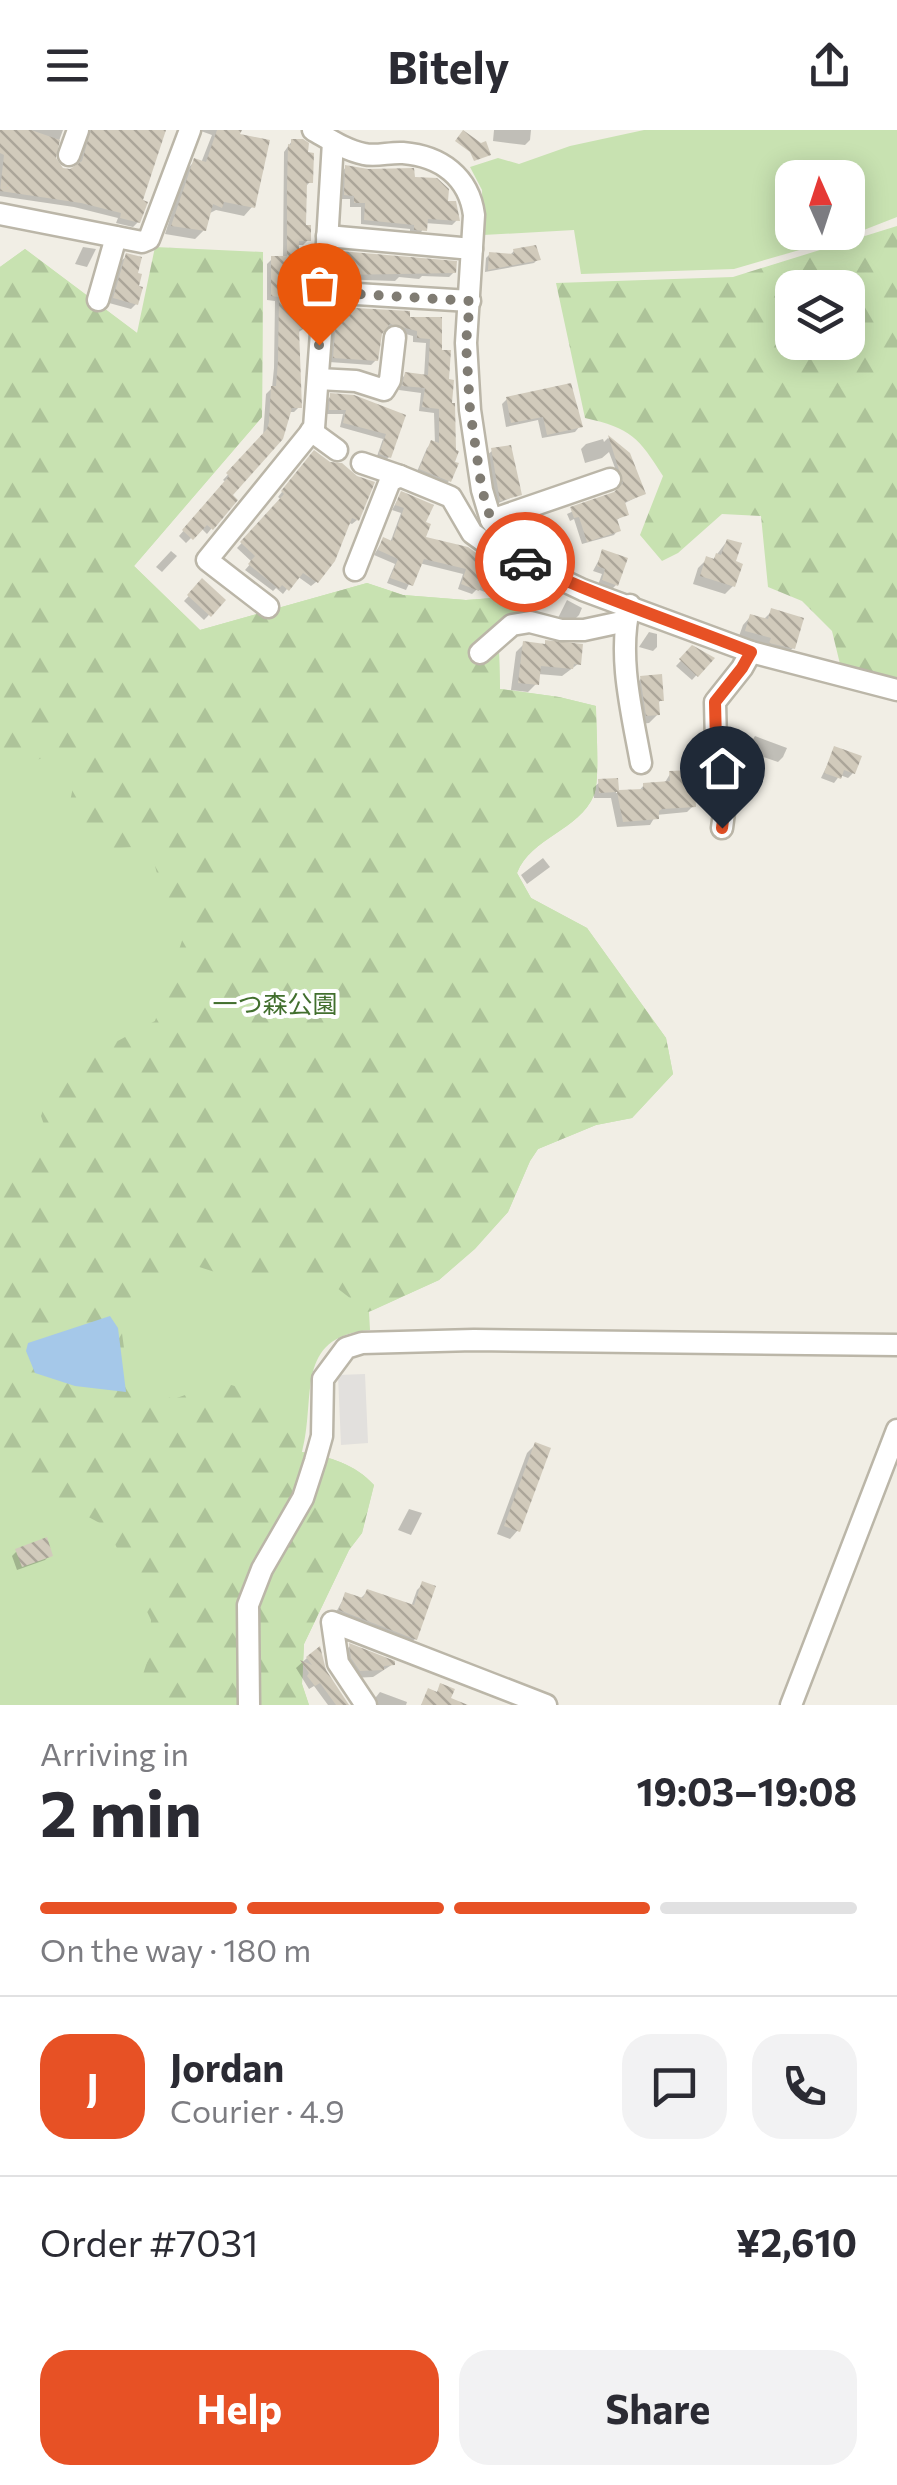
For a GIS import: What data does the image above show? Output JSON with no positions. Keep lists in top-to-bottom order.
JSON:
{
  "parks": ["一つ森公園"],
  "north": "top",
  "page": {
    "header": "Bitely",
    "heading": ["2 min", "Arriving in", "19:03–19:08"],
    "panel": [
      "Jordan",
      "Courier · 4.9",
      "Order #7031",
      "¥2,610"
    ],
    "bar": "On the way · 180 m",
    "round": "J",
    "buttons": ["Help", "Share"]
  }
}
